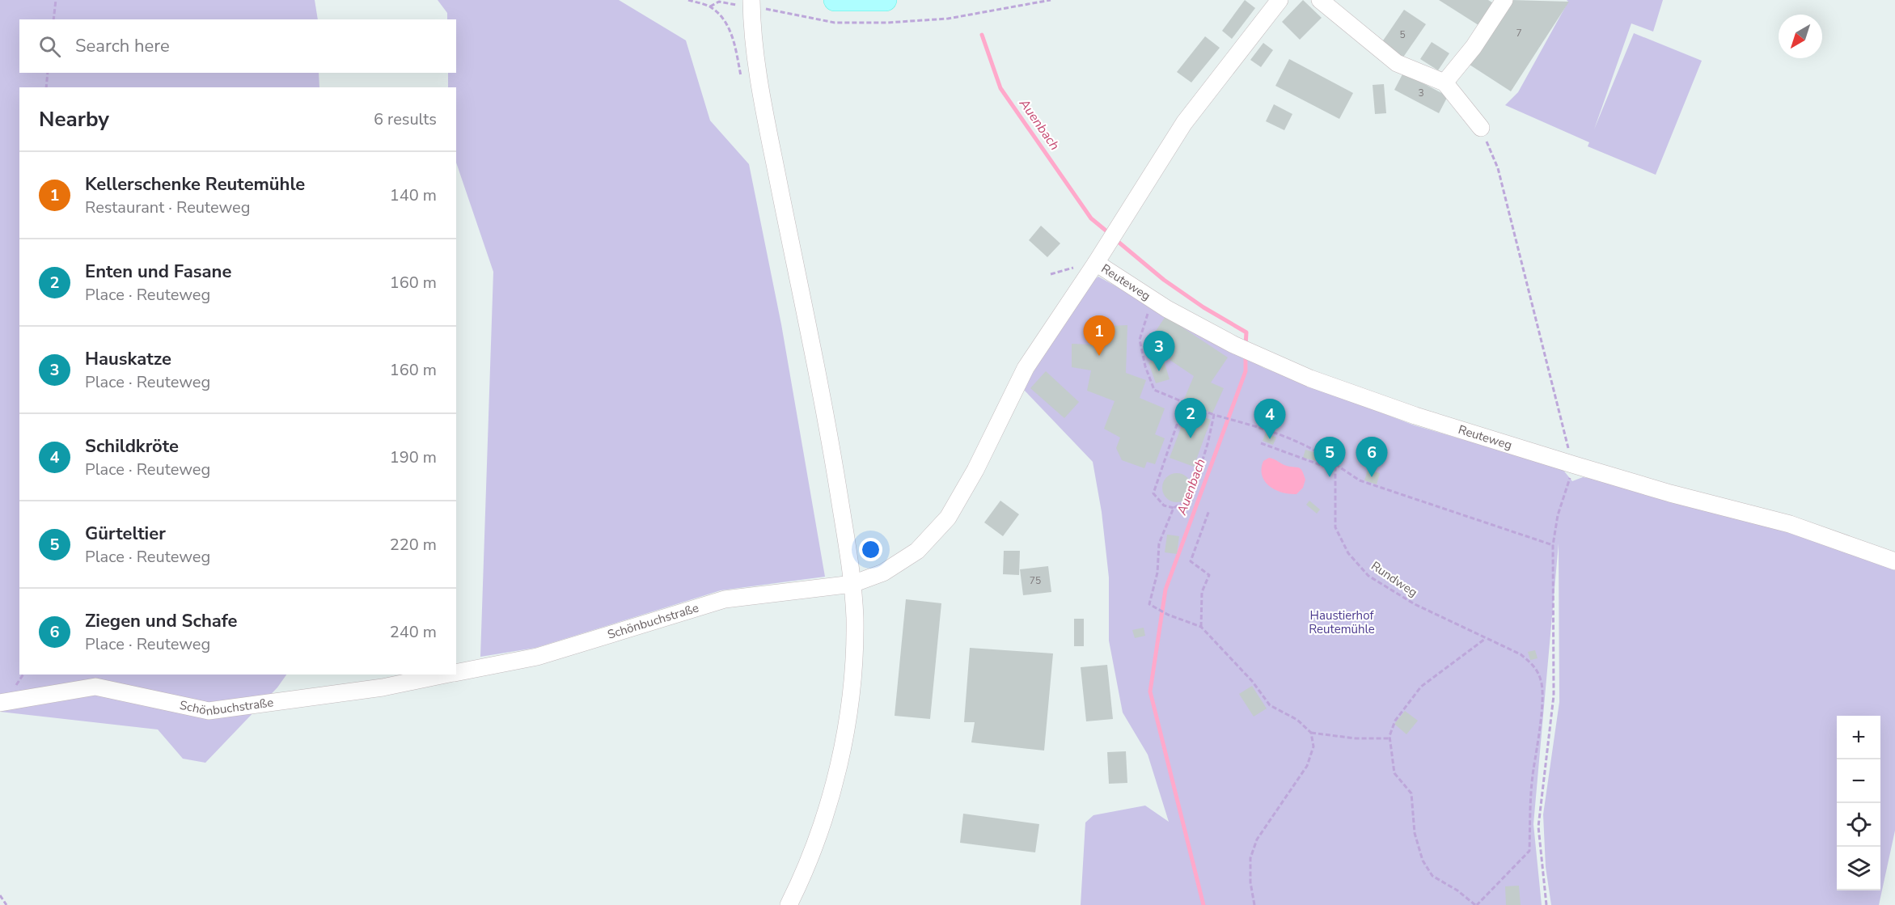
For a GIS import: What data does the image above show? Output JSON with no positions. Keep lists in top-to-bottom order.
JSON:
{
  "streets": {
    "street": ["Reuteweg", "Schönbuchstraße"],
    "path": ["Rundweg"]
  },
  "crossings": [
    ["Reuteweg", "Schönbuchstraße"]
  ],
  "water": ["Auenbach"],
  "parks": ["Haustierhof Reutemühle"],
  "house_numbers": [
    "7",
    "5",
    "3",
    "75"
  ],
  "north": "bottom left",
  "page": {
    "search": "Search here",
    "heading": ["Nearby", "6 results"],
    "list": [
      {
        "mark": "1",
        "name": "Kellerschenke Reutemühle",
        "note": "Restaurant · Reuteweg",
        "value": "140 m"
      },
      {
        "mark": "2",
        "name": "Enten und Fasane",
        "note": "Place · Reuteweg",
        "value": "160 m"
      },
      {
        "mark": "3",
        "name": "Hauskatze",
        "note": "Place · Reuteweg",
        "value": "160 m"
      },
      {
        "mark": "4",
        "name": "Schildkröte",
        "note": "Place · Reuteweg",
        "value": "190 m"
      },
      {
        "mark": "5",
        "name": "Gürteltier",
        "note": "Place · Reuteweg",
        "value": "220 m"
      },
      {
        "mark": "6",
        "name": "Ziegen und Schafe",
        "note": "Place · Reuteweg",
        "value": "240 m"
      }
    ],
    "pins": [
      "1",
      "3",
      "2",
      "4",
      "5",
      "6"
    ],
    "map_buttons": ["+", "−"]
  }
}
